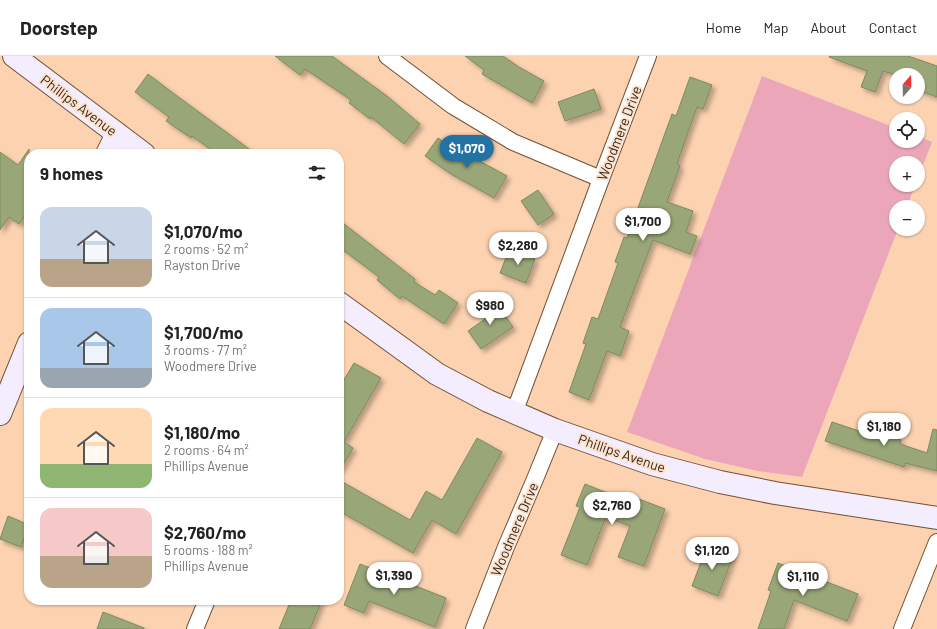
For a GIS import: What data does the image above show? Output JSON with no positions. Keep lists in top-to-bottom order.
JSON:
{
  "streets": {
    "street": ["Phillips Avenue", "Woodmere Drive"]
  },
  "crossings": [
    ["Phillips Avenue", "Woodmere Drive"]
  ],
  "north": "top",
  "page": {
    "header": "Doorstep",
    "nav": [
      "Home",
      "Map",
      "About",
      "Contact"
    ],
    "map_buttons": ["+", "−"],
    "price": [
      "$1,070",
      "$1,700",
      "$2,280",
      "$980",
      "$1,180",
      "$2,760",
      "$1,120",
      "$1,390",
      "$1,110"
    ],
    "heading": "9 homes",
    "list": [
      {
        "name": "$1,070/mo",
        "note": "2 rooms · 52 m² · Rayston Drive"
      },
      {
        "name": "$1,700/mo",
        "note": "3 rooms · 77 m² · Woodmere Drive"
      },
      {
        "name": "$1,180/mo",
        "note": "2 rooms · 64 m² · Phillips Avenue"
      },
      {
        "name": "$2,760/mo",
        "note": "5 rooms · 188 m² · Phillips Avenue"
      }
    ]
  }
}
